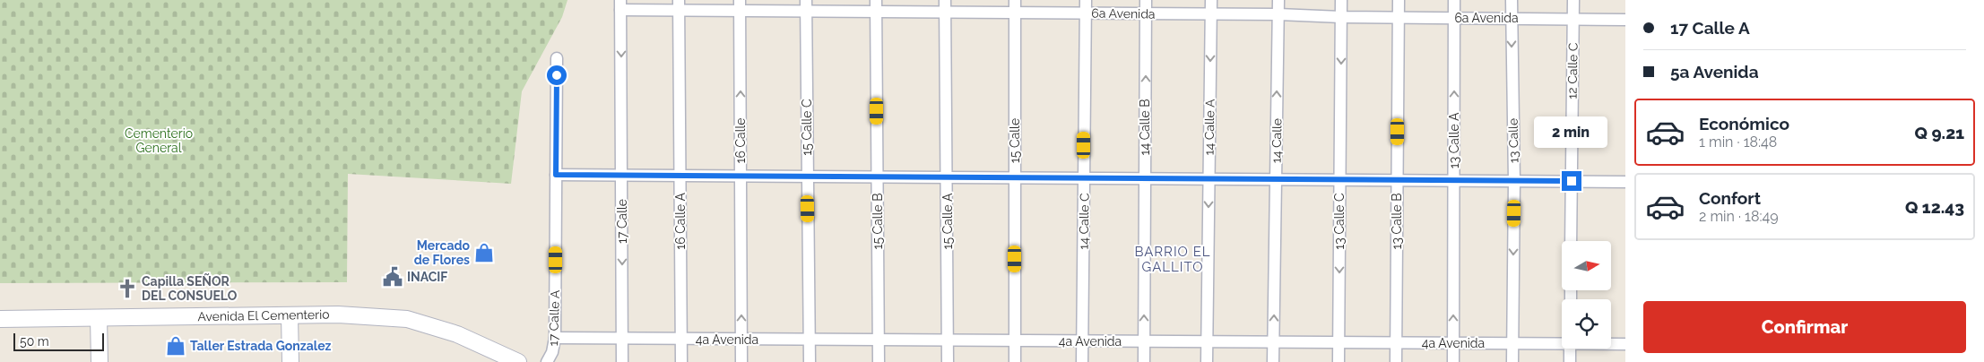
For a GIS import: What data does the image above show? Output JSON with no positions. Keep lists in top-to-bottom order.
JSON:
{
  "streets": {
    "main road": ["Avenida El Cementerio"],
    "street": [
      "6a Avenida",
      "12 Calle C",
      "15 Calle C",
      "14 Calle B",
      "14 Calle A",
      "16 Calle",
      "15 Calle",
      "14 Calle",
      "13 Calle A",
      "13 Calle",
      "17 Calle",
      "16 Calle A",
      "15 Calle B",
      "15 Calle A",
      "14 Calle C",
      "13 Calle C",
      "13 Calle B",
      "17 Calle A",
      "4a Avenida"
    ]
  },
  "crossings": [
    ["6a Avenida", "12 Calle C"],
    ["6a Avenida", "15 Calle C"],
    ["6a Avenida", "14 Calle B"],
    ["6a Avenida", "14 Calle A"],
    ["6a Avenida", "16 Calle"],
    ["6a Avenida", "15 Calle"],
    ["6a Avenida", "14 Calle"],
    ["6a Avenida", "13 Calle A"],
    ["6a Avenida", "13 Calle"],
    ["6a Avenida", "17 Calle"],
    ["6a Avenida", "16 Calle A"],
    ["6a Avenida", "15 Calle B"],
    ["6a Avenida", "15 Calle A"],
    ["6a Avenida", "14 Calle C"],
    ["6a Avenida", "13 Calle C"],
    ["6a Avenida", "13 Calle B"],
    ["15 Calle C", "4a Avenida"],
    ["14 Calle B", "4a Avenida"],
    ["14 Calle A", "4a Avenida"],
    ["16 Calle", "4a Avenida"],
    ["15 Calle", "4a Avenida"],
    ["14 Calle", "4a Avenida"],
    ["13 Calle A", "4a Avenida"],
    ["13 Calle", "4a Avenida"],
    ["17 Calle", "4a Avenida"],
    ["16 Calle A", "4a Avenida"],
    ["15 Calle B", "4a Avenida"],
    ["15 Calle A", "4a Avenida"],
    ["14 Calle C", "4a Avenida"],
    ["13 Calle C", "4a Avenida"],
    ["13 Calle B", "4a Avenida"],
    ["17 Calle A", "4a Avenida"]
  ],
  "one_way": [
    "14 Calle B",
    "14 Calle A",
    "16 Calle",
    "14 Calle",
    "13 Calle A",
    "13 Calle",
    "17 Calle",
    "13 Calle C"
  ],
  "districts": ["BARRIO EL GALLITO"],
  "parks": ["Cementerio General"],
  "places": {
    "shop": ["Mercado de Flores", "Taller Estrada Gonzalez"],
    "public building": ["INACIF"],
    "church": ["Capilla SEÑOR DEL CONSUELO"]
  },
  "scale_bar": "50 m",
  "north": "right",
  "page": {
    "banner": ["17 Calle A", "5a Avenida"],
    "list": [
      {
        "name": "Económico",
        "note": "1 min · 18:48",
        "value": "Q 9.21"
      },
      {
        "name": "Confort",
        "note": "2 min · 18:49",
        "value": "Q 12.43"
      }
    ],
    "bubble": "2 min",
    "buttons": "Confirmar",
    "scale": "50 m"
  }
}
